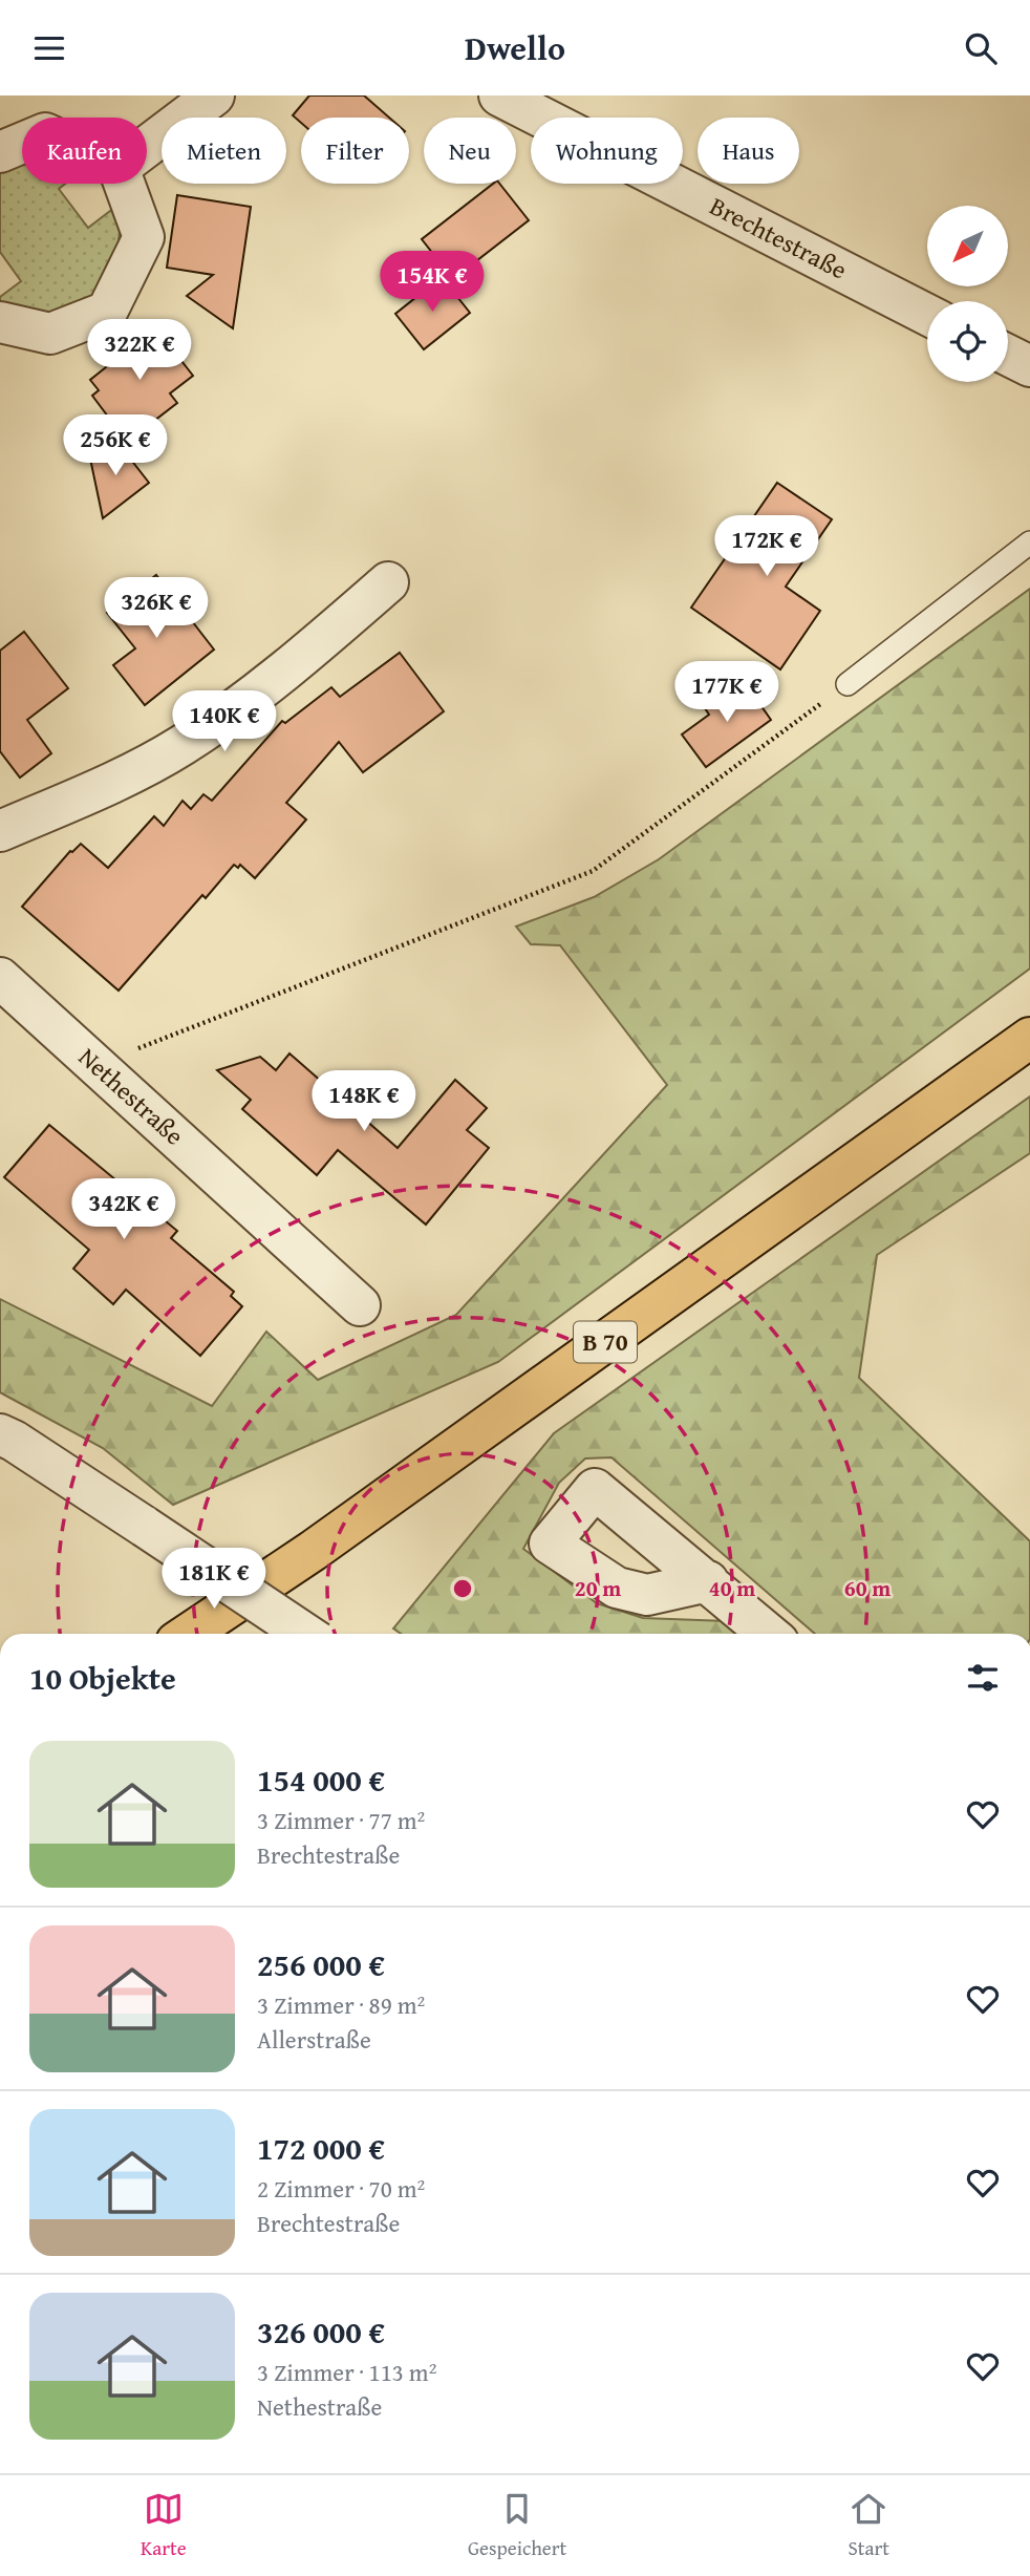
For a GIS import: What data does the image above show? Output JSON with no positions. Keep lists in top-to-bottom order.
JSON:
{
  "streets": {
    "highway": ["B 70"],
    "street": ["Brechtestraße", "Nethestraße"]
  },
  "north": "bottom left",
  "page": {
    "header": "Dwello",
    "chip": [
      "Kaufen",
      "Mieten",
      "Filter",
      "Neu",
      "Wohnung",
      "Haus"
    ],
    "price": [
      "154K €",
      "322K €",
      "256K €",
      "172K €",
      "326K €",
      "177K €",
      "140K €",
      "148K €",
      "342K €",
      "181K €"
    ],
    "heading": "10 Objekte",
    "list": [
      {
        "name": "154 000 €",
        "note": "3 Zimmer · 77 m² · Brechtestraße"
      },
      {
        "name": "256 000 €",
        "note": "3 Zimmer · 89 m² · Allerstraße"
      },
      {
        "name": "172 000 €",
        "note": "2 Zimmer · 70 m² · Brechtestraße"
      },
      {
        "name": "326 000 €",
        "note": "3 Zimmer · 113 m² · Nethestraße"
      }
    ],
    "tabs": ["Karte", "Gespeichert", "Start"]
  },
  "rings": ["20 m", "40 m", "60 m"]
}
